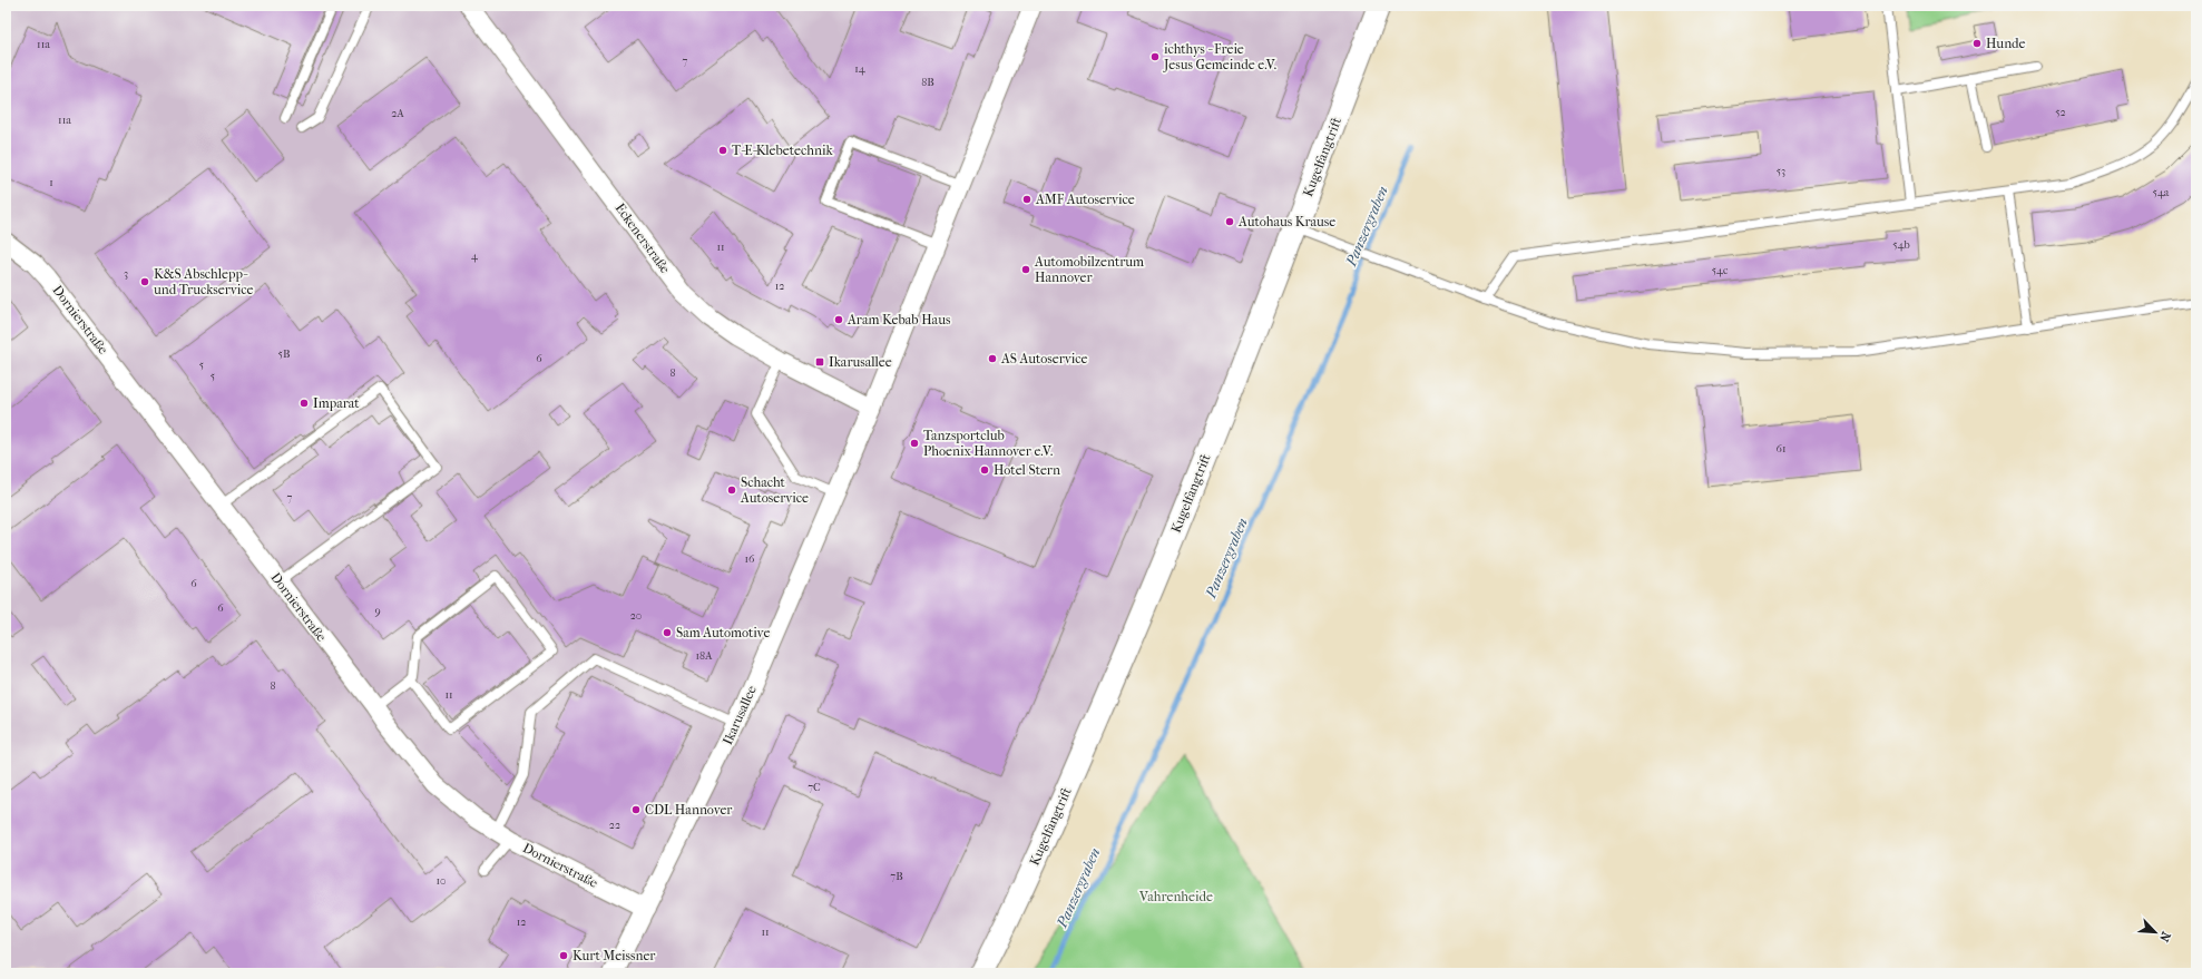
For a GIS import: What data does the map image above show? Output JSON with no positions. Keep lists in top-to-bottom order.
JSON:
{
  "streets": {
    "street": [
      "Kugelfangtrift",
      "Eckenerstraße",
      "Dornierstraße",
      "Ikarusallee"
    ]
  },
  "crossings": [
    ["Eckenerstraße", "Ikarusallee"],
    ["Dornierstraße", "Ikarusallee"]
  ],
  "water": ["Panzergraben"],
  "parks": ["Vahrenheide"],
  "places": {
    "other": [
      "Hunde",
      "ichthys - Freie Jesus Gemeinde e.V.",
      "T-E-Klebetechnik",
      "AMF Autoservice",
      "Autohaus Krause",
      "Automobilzentrum Hannover",
      "K&S Abschlepp- und Truckservice",
      "Aram Kebab Haus",
      "AS Autoservice",
      "Imparat",
      "Tanzsportclub Phoenix Hannover e.V.",
      "Hotel Stern",
      "Schacht Autoservice",
      "Sam Automotive",
      "CDL Hannover",
      "Kurt Meissner"
    ],
    "transit": ["Ikarusallee"]
  },
  "house_numbers": [
    "11a",
    "7",
    "14",
    "8B",
    "52",
    "2A",
    "11a",
    "53",
    "1",
    "54a",
    "54b",
    "11",
    "4",
    "54c",
    "3",
    "12",
    "5B",
    "6",
    "5",
    "8",
    "5",
    "61",
    "7",
    "16",
    "6",
    "6",
    "9",
    "20",
    "18A",
    "8",
    "11",
    "7C",
    "22",
    "7B",
    "10",
    "12",
    "11"
  ],
  "north": "bottom right"
}
